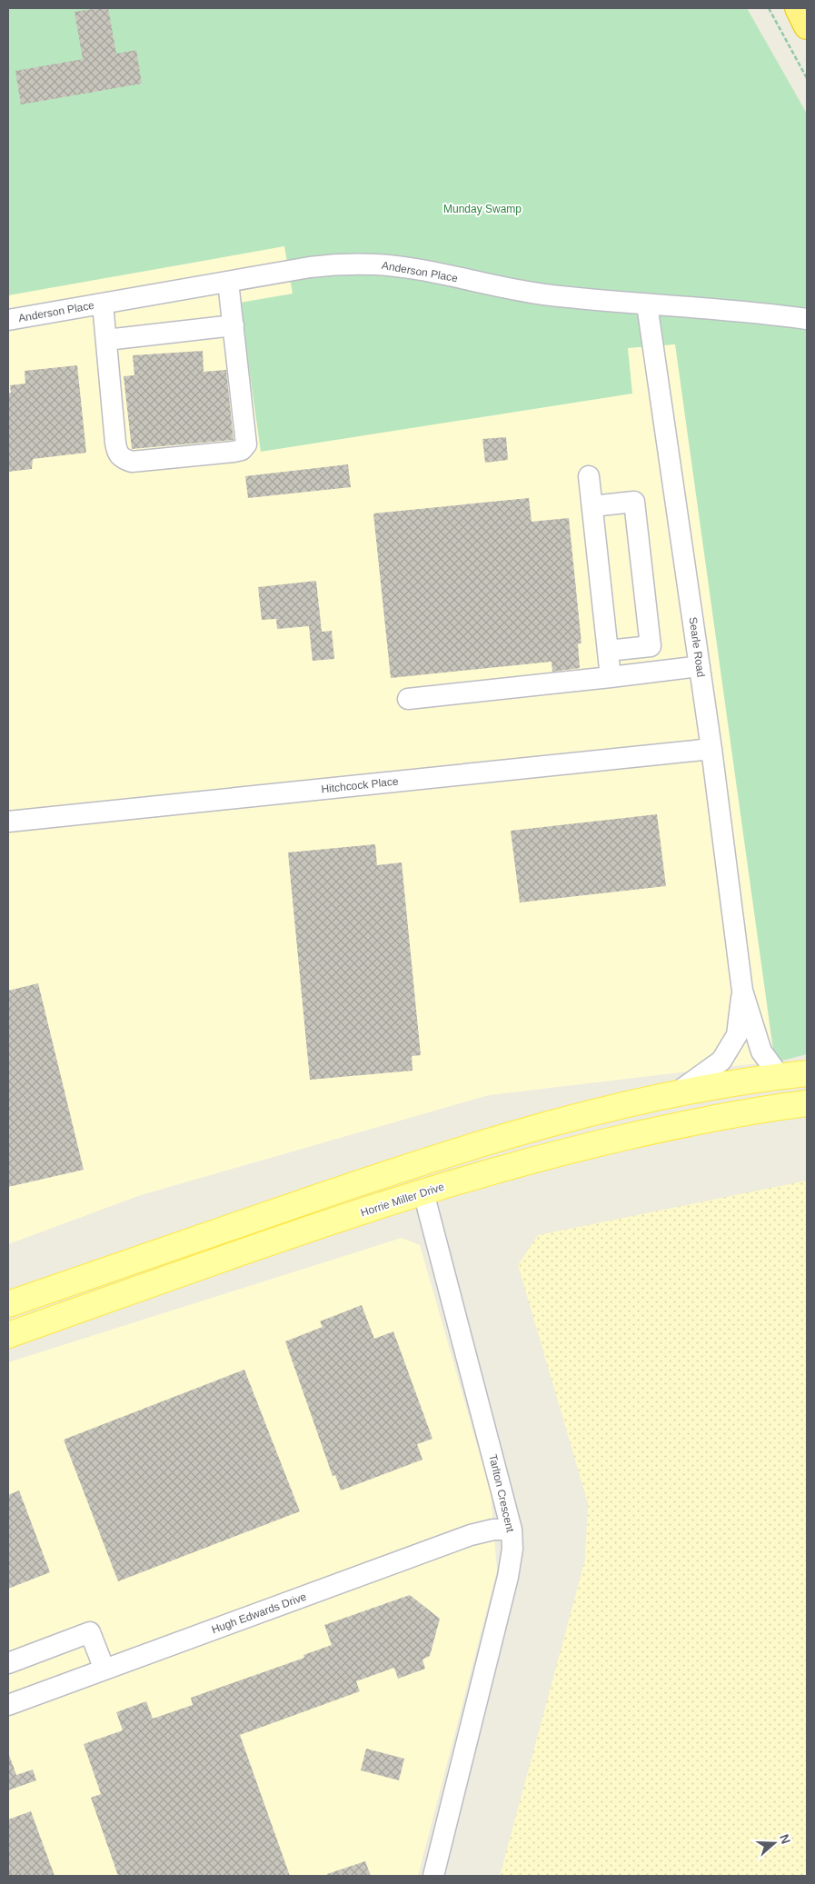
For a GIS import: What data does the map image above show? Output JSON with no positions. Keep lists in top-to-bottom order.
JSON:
{
  "streets": {
    "main road": ["Horrie Miller Drive"],
    "street": [
      "Anderson Place",
      "Searle Road",
      "Hitchcock Place",
      "Tarlton Crescent",
      "Hugh Edwards Drive"
    ]
  },
  "crossings": [
    ["Anderson Place", "Searle Road"],
    ["Searle Road", "Hitchcock Place"],
    ["Horrie Miller Drive", "Tarlton Crescent"],
    ["Tarlton Crescent", "Hugh Edwards Drive"]
  ],
  "parks": ["Munday Swamp"],
  "north": "right"
}
